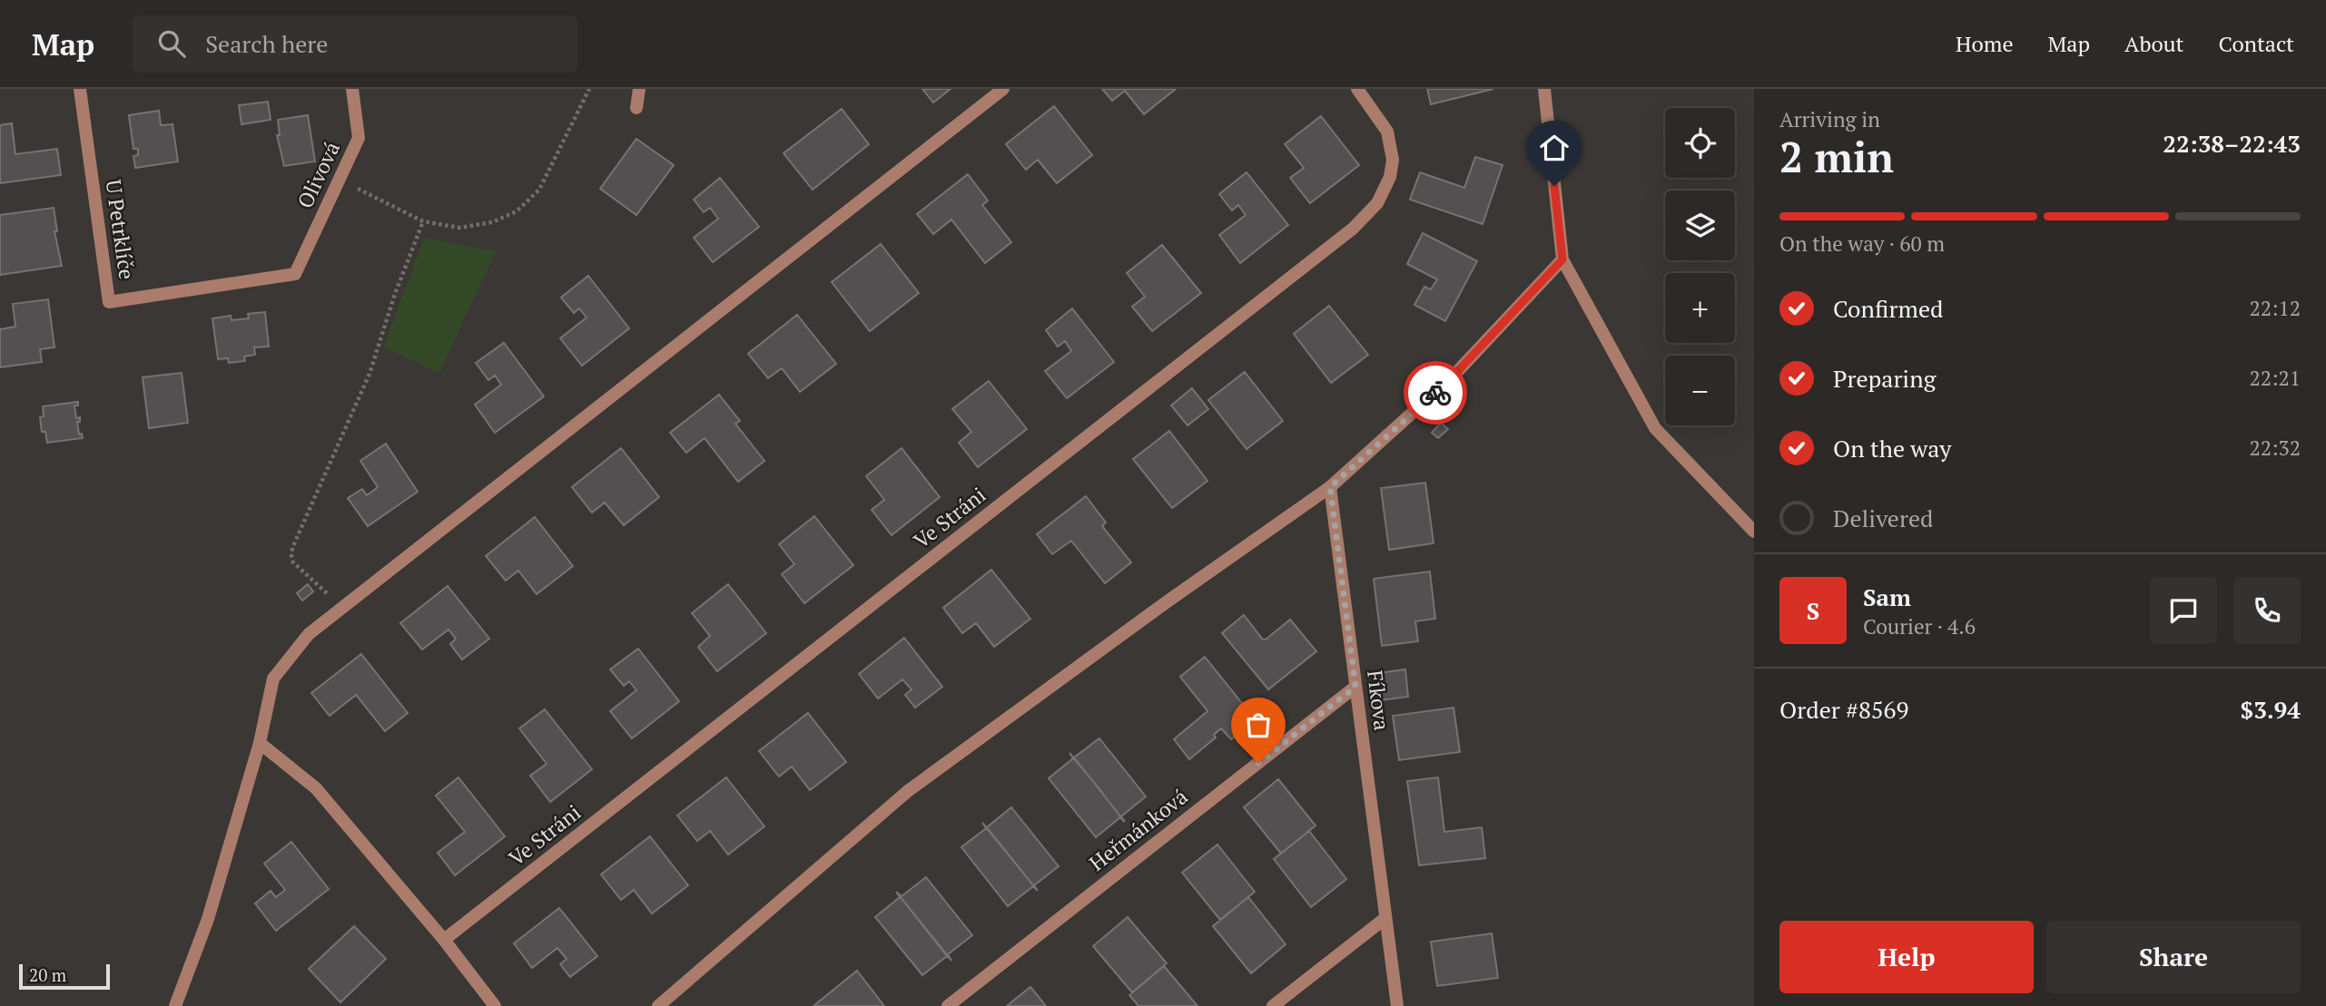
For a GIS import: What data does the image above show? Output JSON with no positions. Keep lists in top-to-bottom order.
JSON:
{
  "streets": {
    "street": [
      "Olivová",
      "U Petrklíče",
      "Ve Stráni",
      "Fíkova",
      "Heřmánková"
    ]
  },
  "crossings": [
    ["Olivová", "U Petrklíče"],
    ["Fíkova", "Heřmánková"]
  ],
  "scale_bar": "20 m",
  "page": {
    "header": "Map",
    "search": "Search here",
    "nav": [
      "Home",
      "Map",
      "About",
      "Contact"
    ],
    "heading": ["2 min", "Arriving in", "22:38–22:43"],
    "panel": [
      "Sam",
      "Courier · 4.6",
      "Order #8569",
      "$3.94"
    ],
    "map_buttons": ["+", "−"],
    "bar": "On the way · 60 m",
    "list": [
      ["Confirmed", "22:12"],
      ["Preparing", "22:21"],
      ["On the way", "22:32"],
      "Delivered"
    ],
    "round": "S",
    "buttons": ["Help", "Share"],
    "scale": "20 m"
  }
}
